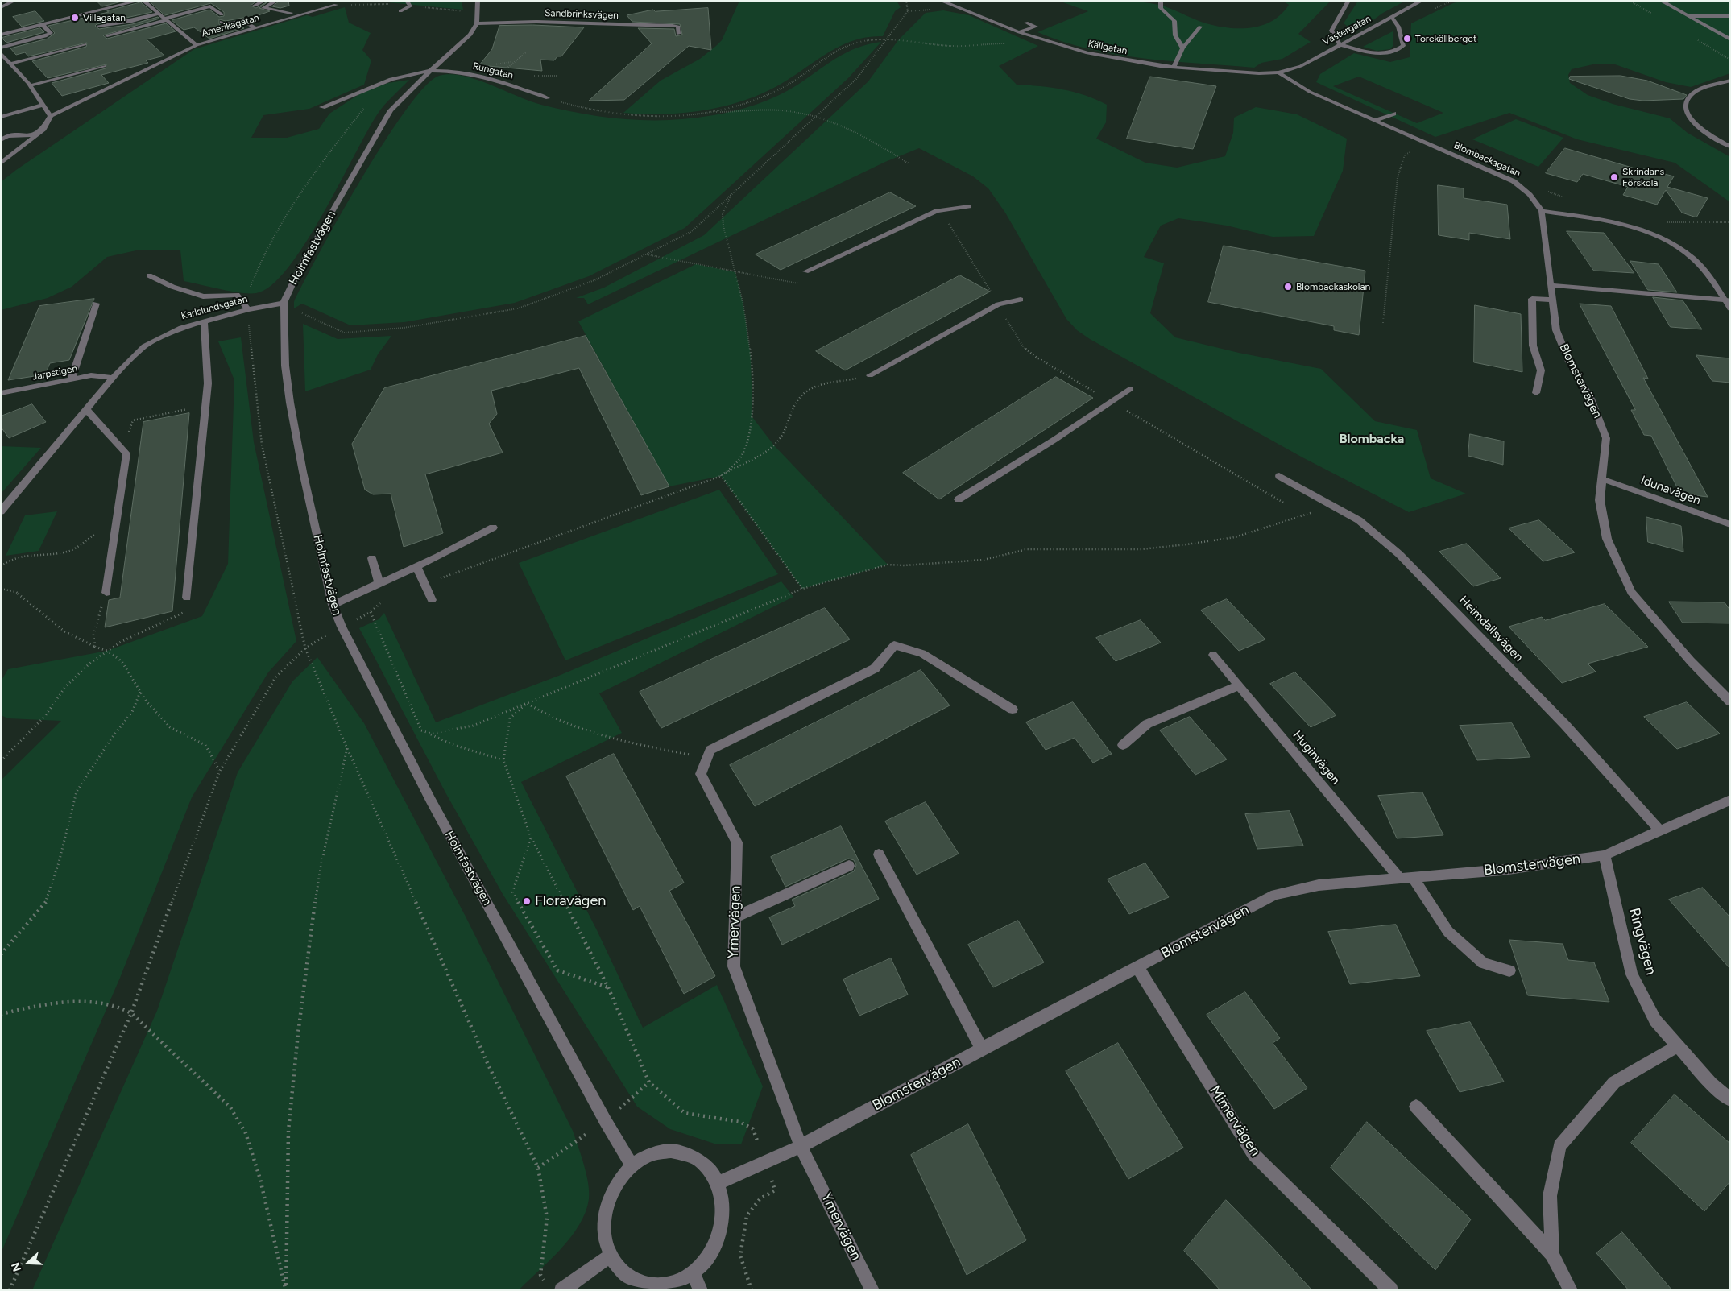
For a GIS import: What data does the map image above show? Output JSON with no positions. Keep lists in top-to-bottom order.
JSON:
{
  "streets": {
    "street": [
      "Sandbrinksvägen",
      "Amerikagatan",
      "Västergatan",
      "Källgatan",
      "Rungatan",
      "Blombackagatan",
      "Holmfastvägen",
      "Karlslundsgatan",
      "Jarpstigen",
      "Blomstervägen",
      "Idunavägen",
      "Heimdallsvägen",
      "Huginvägen",
      "Ymervägen",
      "Ringvägen",
      "Mimervägen"
    ]
  },
  "crossings": [
    ["Sandbrinksvägen", "Holmfastvägen"],
    ["Västergatan", "Källgatan"],
    ["Västergatan", "Blombackagatan"],
    ["Källgatan", "Blombackagatan"],
    ["Rungatan", "Holmfastvägen"],
    ["Blombackagatan", "Blomstervägen"],
    ["Holmfastvägen", "Karlslundsgatan"],
    ["Holmfastvägen", "Blomstervägen"],
    ["Karlslundsgatan", "Jarpstigen"],
    ["Blomstervägen", "Idunavägen"],
    ["Blomstervägen", "Heimdallsvägen"],
    ["Blomstervägen", "Huginvägen"],
    ["Blomstervägen", "Ymervägen"],
    ["Blomstervägen", "Ringvägen"],
    ["Blomstervägen", "Mimervägen"]
  ],
  "districts": ["Blombacka"],
  "places": [
    "Villagatan",
    "Torekällberget",
    "Skrindans Förskola",
    "Blombackaskolan",
    "Floravägen"
  ],
  "north": "left"
}
